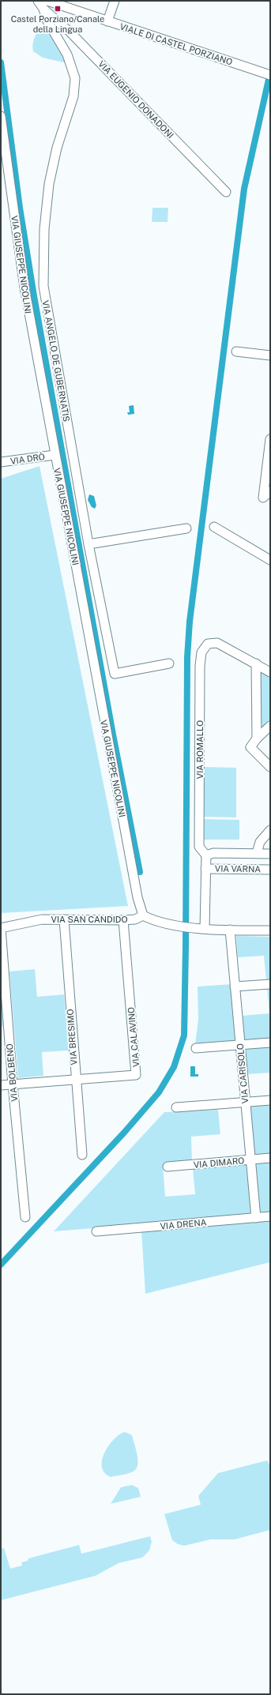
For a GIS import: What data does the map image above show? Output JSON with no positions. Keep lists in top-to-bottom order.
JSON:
{
  "streets": {
    "street": [
      "VIALE DI CASTEL PORZIANO",
      "VIA EUGENIO DONADONI",
      "VIA GIUSEPPE NICOLINI",
      "VIA ANGELO DE GUBERNATIS",
      "VIA DRÒ",
      "VIA ROMALLO",
      "VIA VARNA",
      "VIA SAN CANDIDO",
      "VIA BRESIMO",
      "VIA CALAVINO",
      "VIA BOLBENO",
      "VIA CARISOLO",
      "VIA DIMARO",
      "VIA DRENA"
    ]
  },
  "crossings": [
    ["VIALE DI CASTEL PORZIANO", "VIA EUGENIO DONADONI"],
    ["VIALE DI CASTEL PORZIANO", "VIA ANGELO DE GUBERNATIS"],
    ["VIA EUGENIO DONADONI", "VIA ANGELO DE GUBERNATIS"],
    ["VIA GIUSEPPE NICOLINI", "VIA DRÒ"],
    ["VIA GIUSEPPE NICOLINI", "VIA SAN CANDIDO"],
    ["VIA SAN CANDIDO", "VIA BRESIMO"],
    ["VIA SAN CANDIDO", "VIA CALAVINO"],
    ["VIA SAN CANDIDO", "VIA BOLBENO"],
    ["VIA BRESIMO", "VIA CALAVINO"],
    ["VIA CALAVINO", "VIA BOLBENO"],
    ["VIA CARISOLO", "VIA DIMARO"],
    ["VIA CARISOLO", "VIA DRENA"]
  ],
  "places": {
    "transit": ["Castel Porziano/Canale della Lingua"]
  }
}
